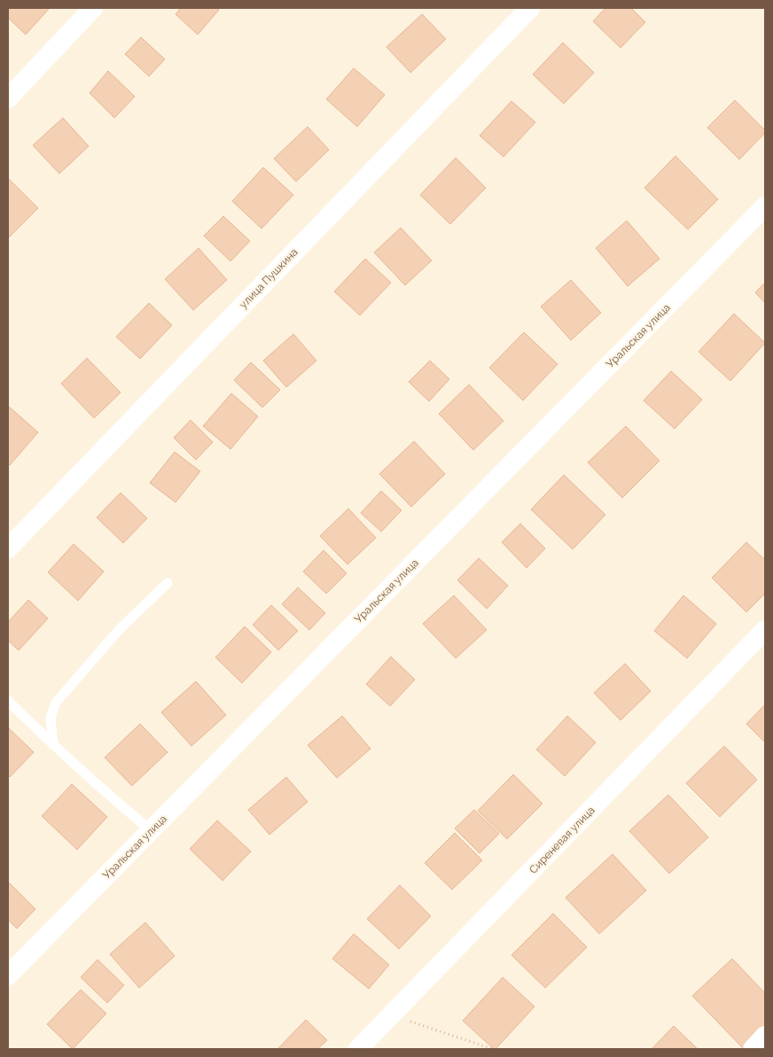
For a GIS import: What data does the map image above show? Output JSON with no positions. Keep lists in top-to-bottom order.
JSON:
{
  "streets": {
    "street": ["улица Пушкина", "Уральская улица", "Сиреневая улица"]
  }
}
